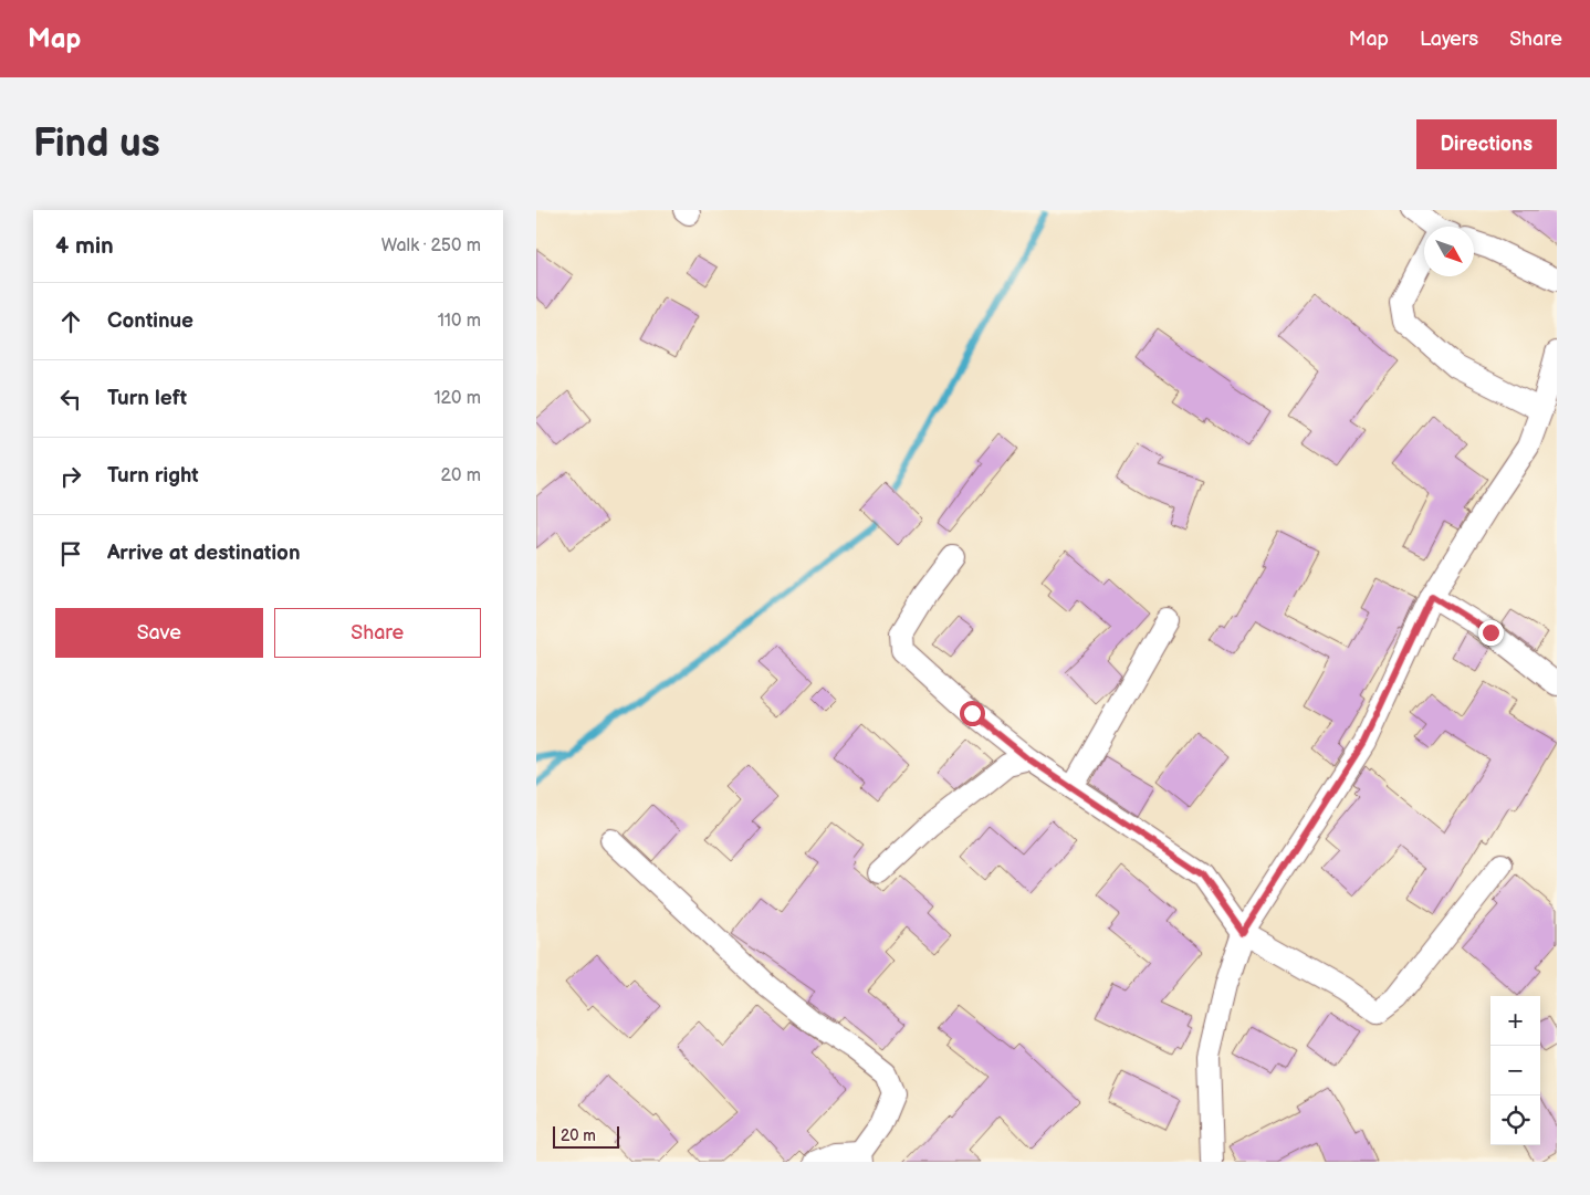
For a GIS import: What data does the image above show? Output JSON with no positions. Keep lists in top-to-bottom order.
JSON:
{
  "scale_bar": "20 m",
  "north": "bottom right",
  "page": {
    "header": "Map",
    "nav": ["Map", "Layers", "Share"],
    "buttons": [
      "Directions",
      ["Save", "Share"]
    ],
    "title": "Find us",
    "heading": ["4 min", "Walk · 250 m"],
    "list": [
      ["Continue", "110 m"],
      ["Turn left", "120 m"],
      ["Turn right", "20 m"],
      "Arrive at destination"
    ],
    "map_buttons": ["+", "−"],
    "scale": "20 m"
  }
}
